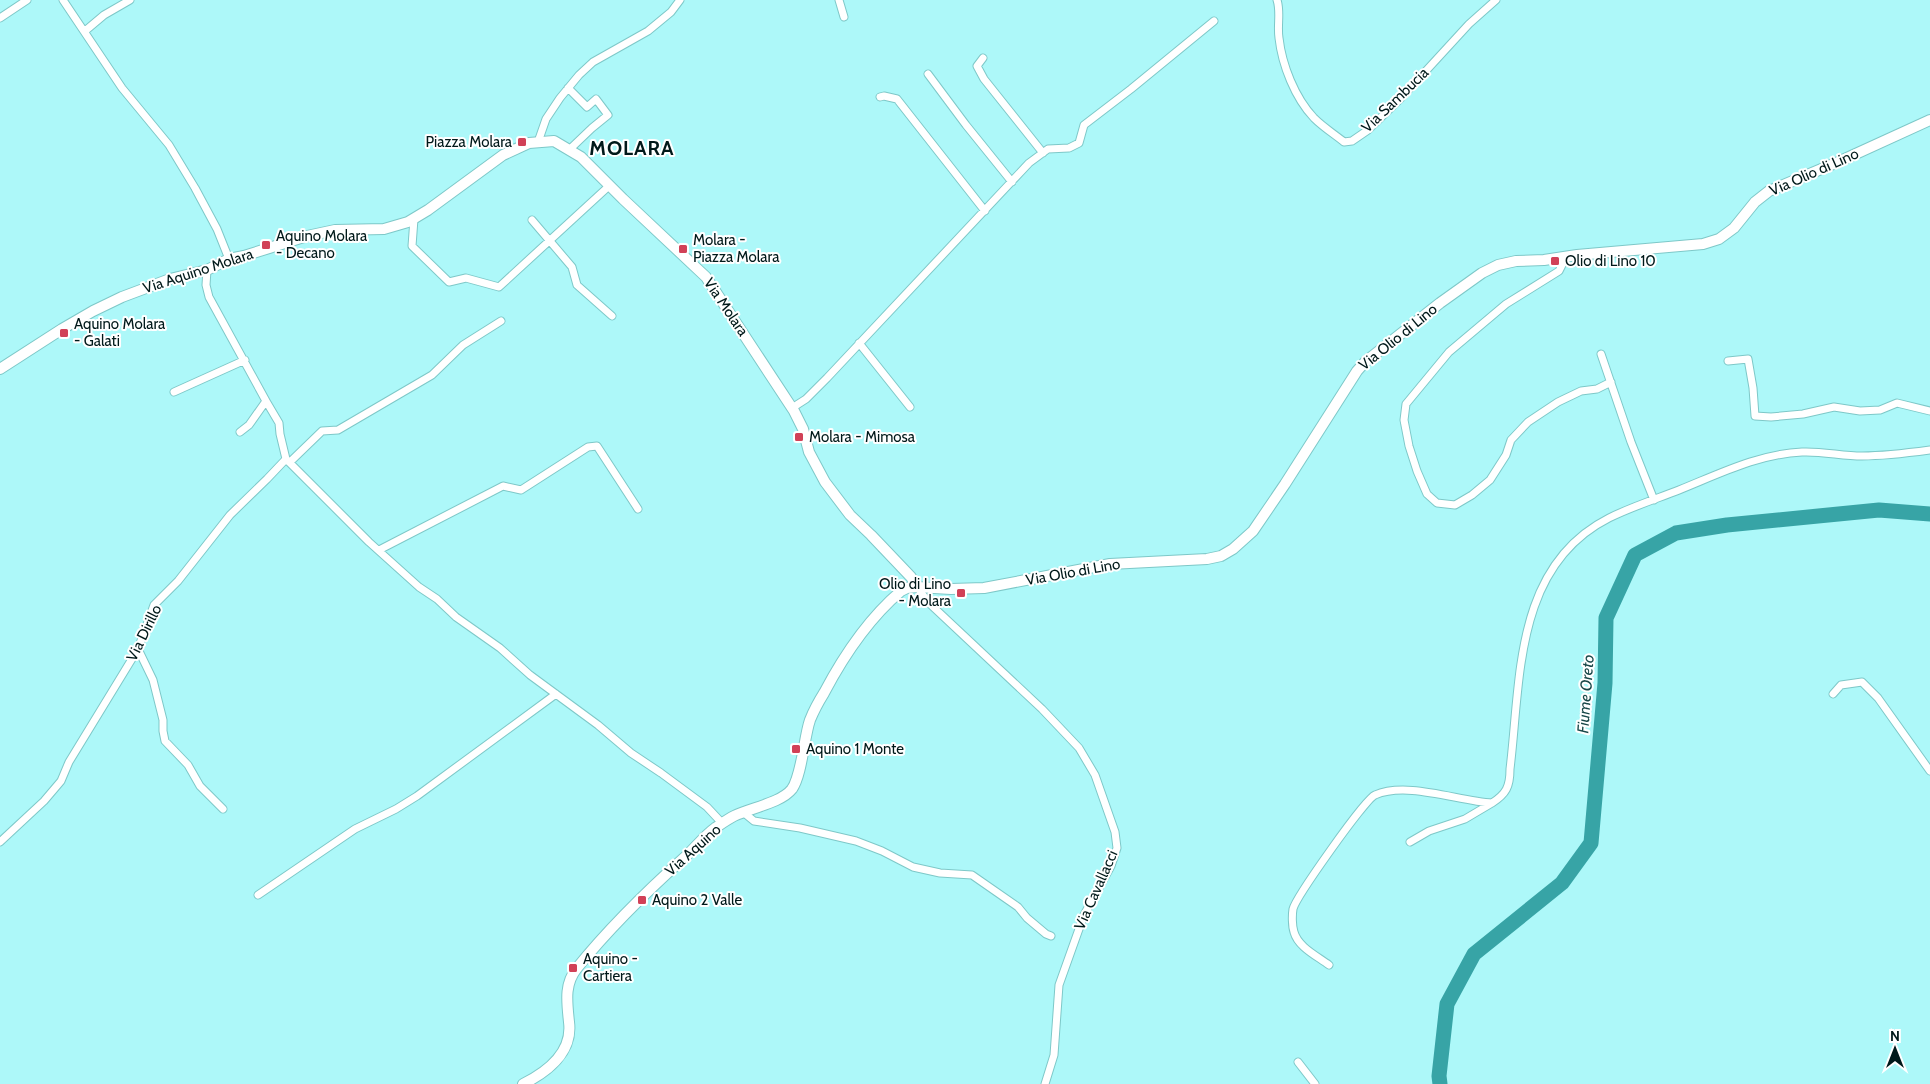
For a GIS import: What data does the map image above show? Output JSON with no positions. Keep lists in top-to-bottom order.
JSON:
{
  "streets": {
    "street": [
      "Via Sambucia",
      "Via Olio di Lino",
      "Via Aquino Molara",
      "Via Molara",
      "Via Dirillo",
      "Via Aquino",
      "Via Cavallacci"
    ]
  },
  "crossings": [
    ["Via Olio di Lino", "Via Molara"],
    ["Via Olio di Lino", "Via Aquino"],
    ["Via Olio di Lino", "Via Cavallacci"],
    ["Via Aquino Molara", "Via Molara"],
    ["Via Molara", "Via Aquino"],
    ["Via Molara", "Via Cavallacci"],
    ["Via Aquino", "Via Cavallacci"]
  ],
  "districts": ["MOLARA"],
  "water": ["Fiume Oreto"],
  "places": {
    "transit": [
      "Piazza Molara",
      "Aquino Molara - Decano",
      "Molara - Piazza Molara",
      "Olio di Lino 10",
      "Aquino Molara - Galati",
      "Molara - Mimosa",
      "Olio di Lino - Molara",
      "Aquino 1 Monte",
      "Aquino 2 Valle",
      "Aquino - Cartiera"
    ]
  },
  "north": "top"
}
